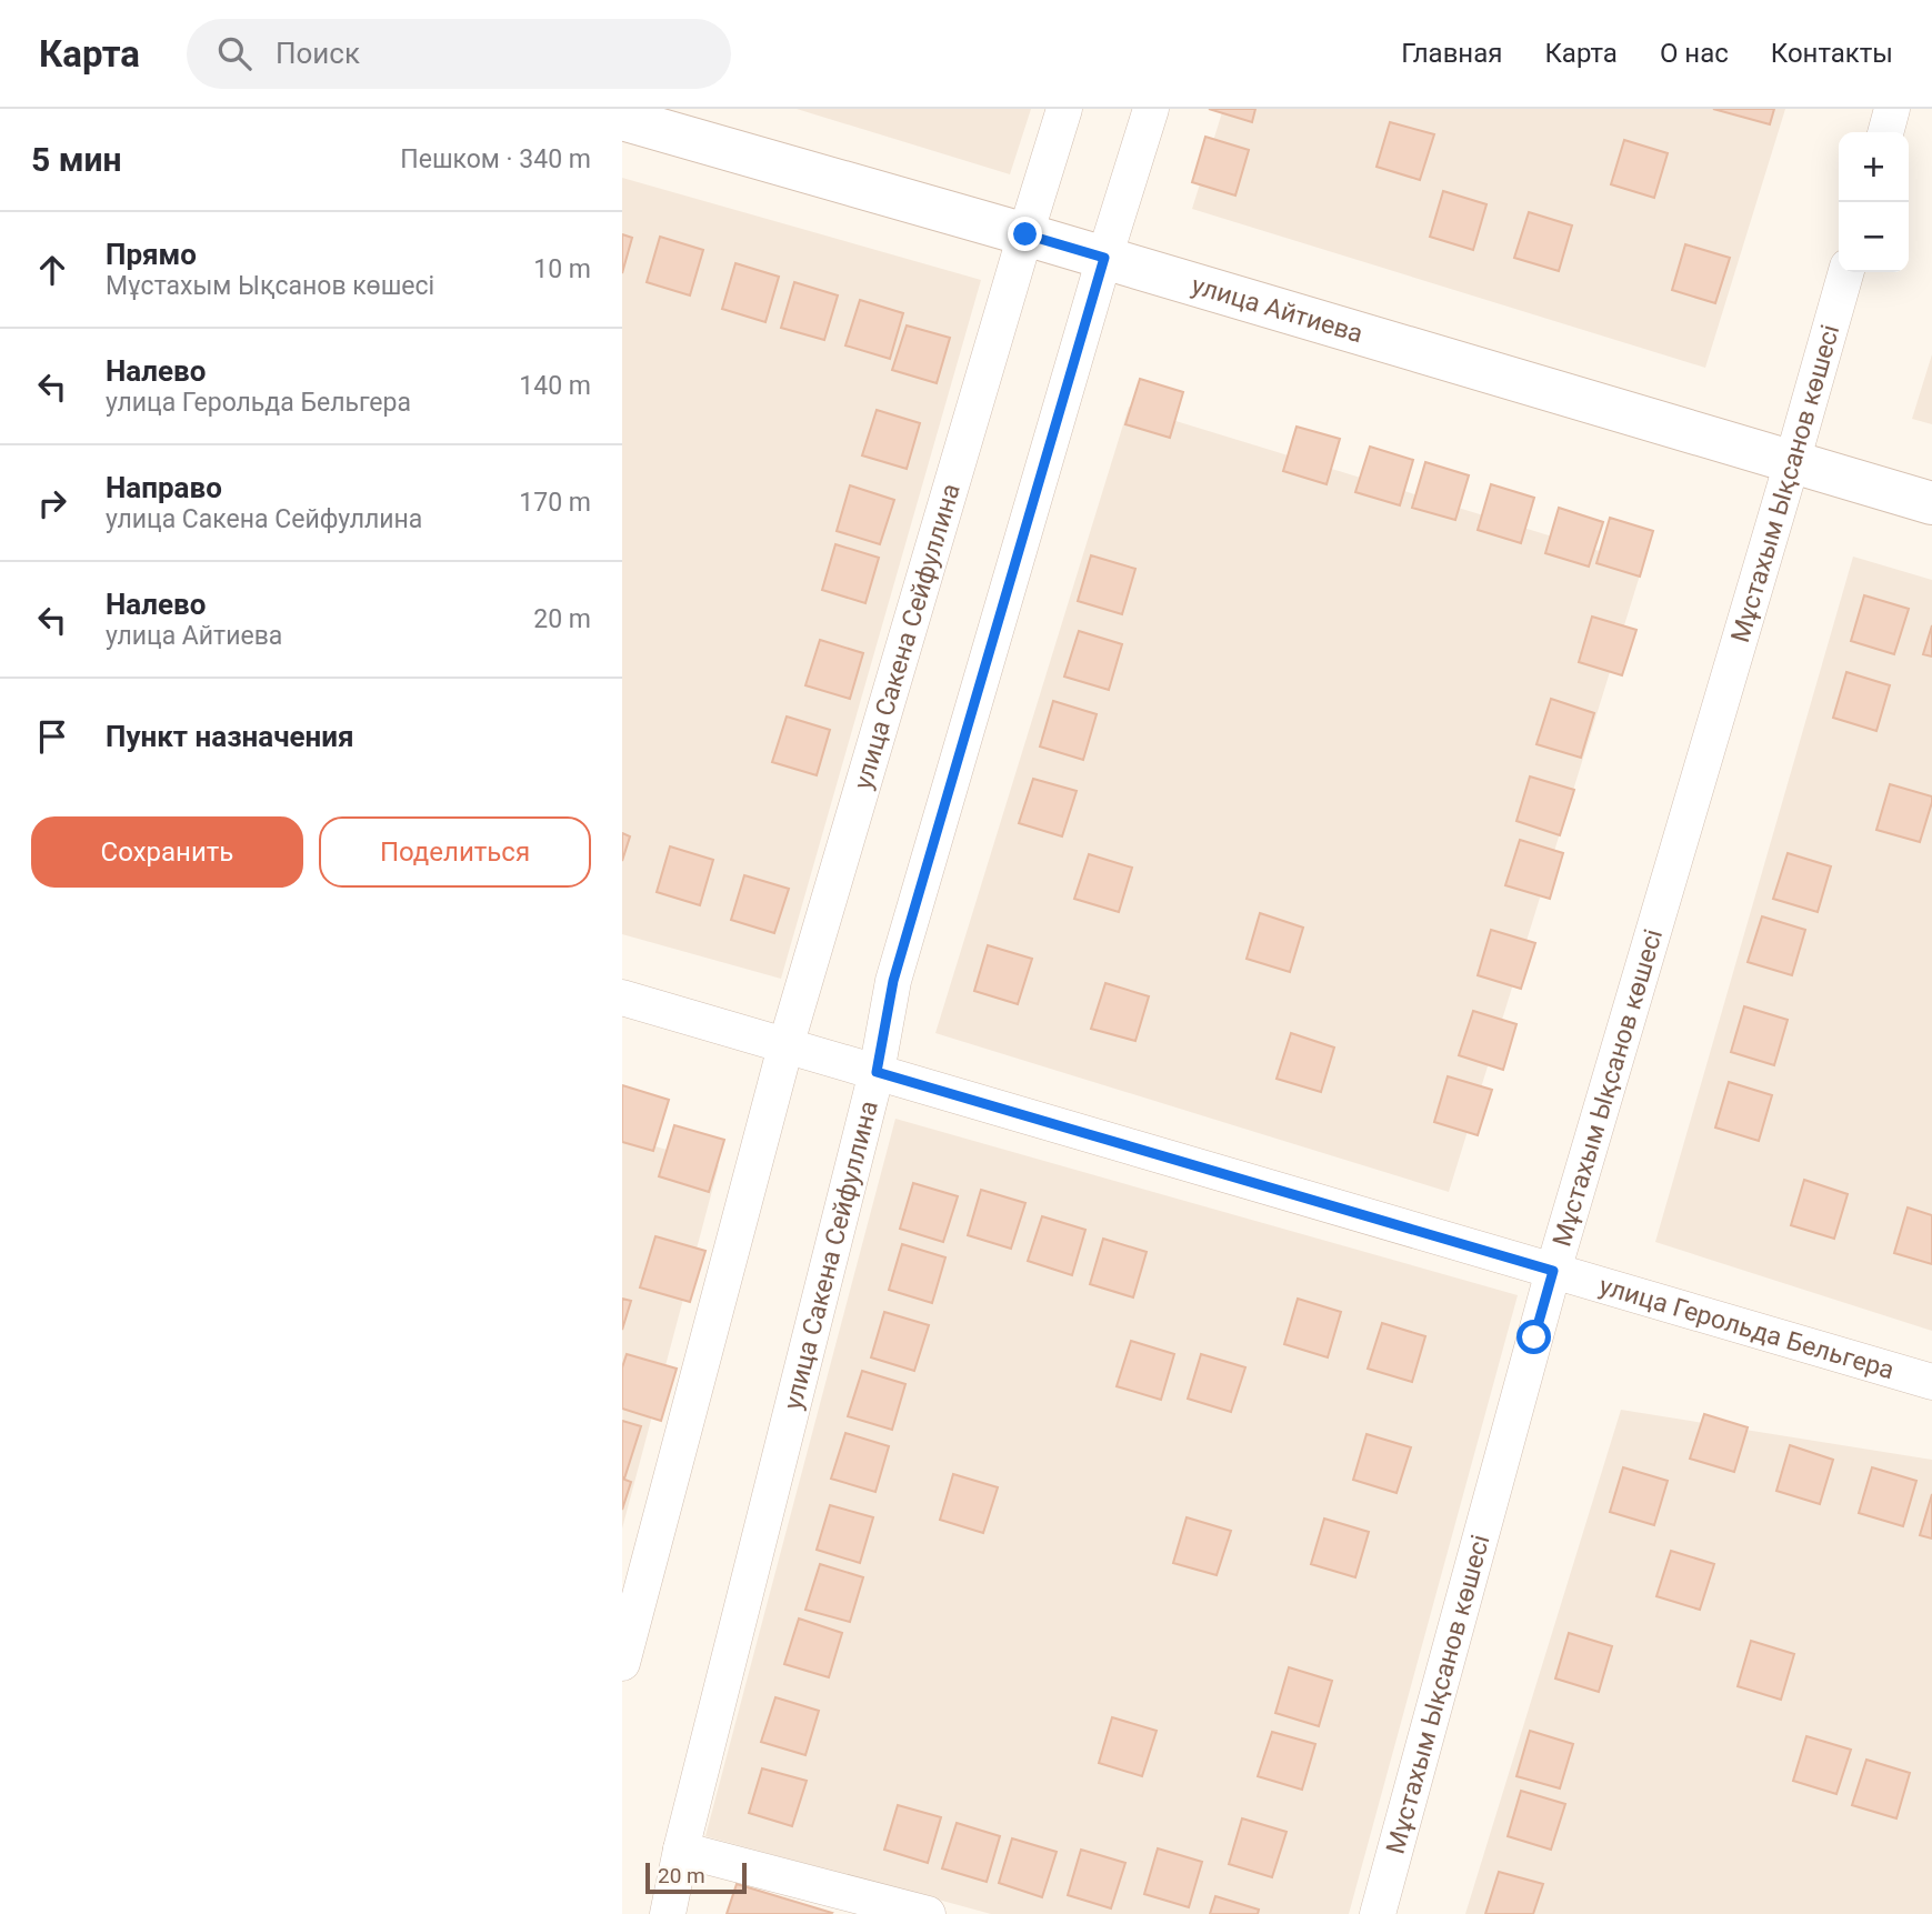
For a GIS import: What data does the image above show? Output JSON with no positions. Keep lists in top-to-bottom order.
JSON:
{
  "streets": {
    "street": [
      "улица Айтиева",
      "Мұстахым Ықсанов көшесі",
      "улица Сакена Сейфуллина",
      "улица Герольда Бельгера"
    ]
  },
  "crossings": [
    ["улица Айтиева", "Мұстахым Ықсанов көшесі"],
    ["улица Айтиева", "улица Сакена Сейфуллина"],
    ["Мұстахым Ықсанов көшесі", "улица Герольда Бельгера"],
    ["улица Сакена Сейфуллина", "улица Герольда Бельгера"]
  ],
  "scale_bar": "20 m",
  "page": {
    "header": "Карта",
    "search": "Поиск",
    "nav": [
      "Главная",
      "Карта",
      "О нас",
      "Контакты"
    ],
    "heading": ["5 мин", "Пешком · 340 m"],
    "map_buttons": ["+", "−"],
    "list": [
      ["Прямо", "Мұстахым Ықсанов көшесі", "10 m"],
      ["Налево", "улица Герольда Бельгера", "140 m"],
      ["Направо", "улица Сакена Сейфуллина", "170 m"],
      ["Налево", "улица Айтиева", "20 m"],
      "Пункт назначения"
    ],
    "buttons": ["Сохранить", "Поделиться"],
    "scale": "20 m"
  }
}
